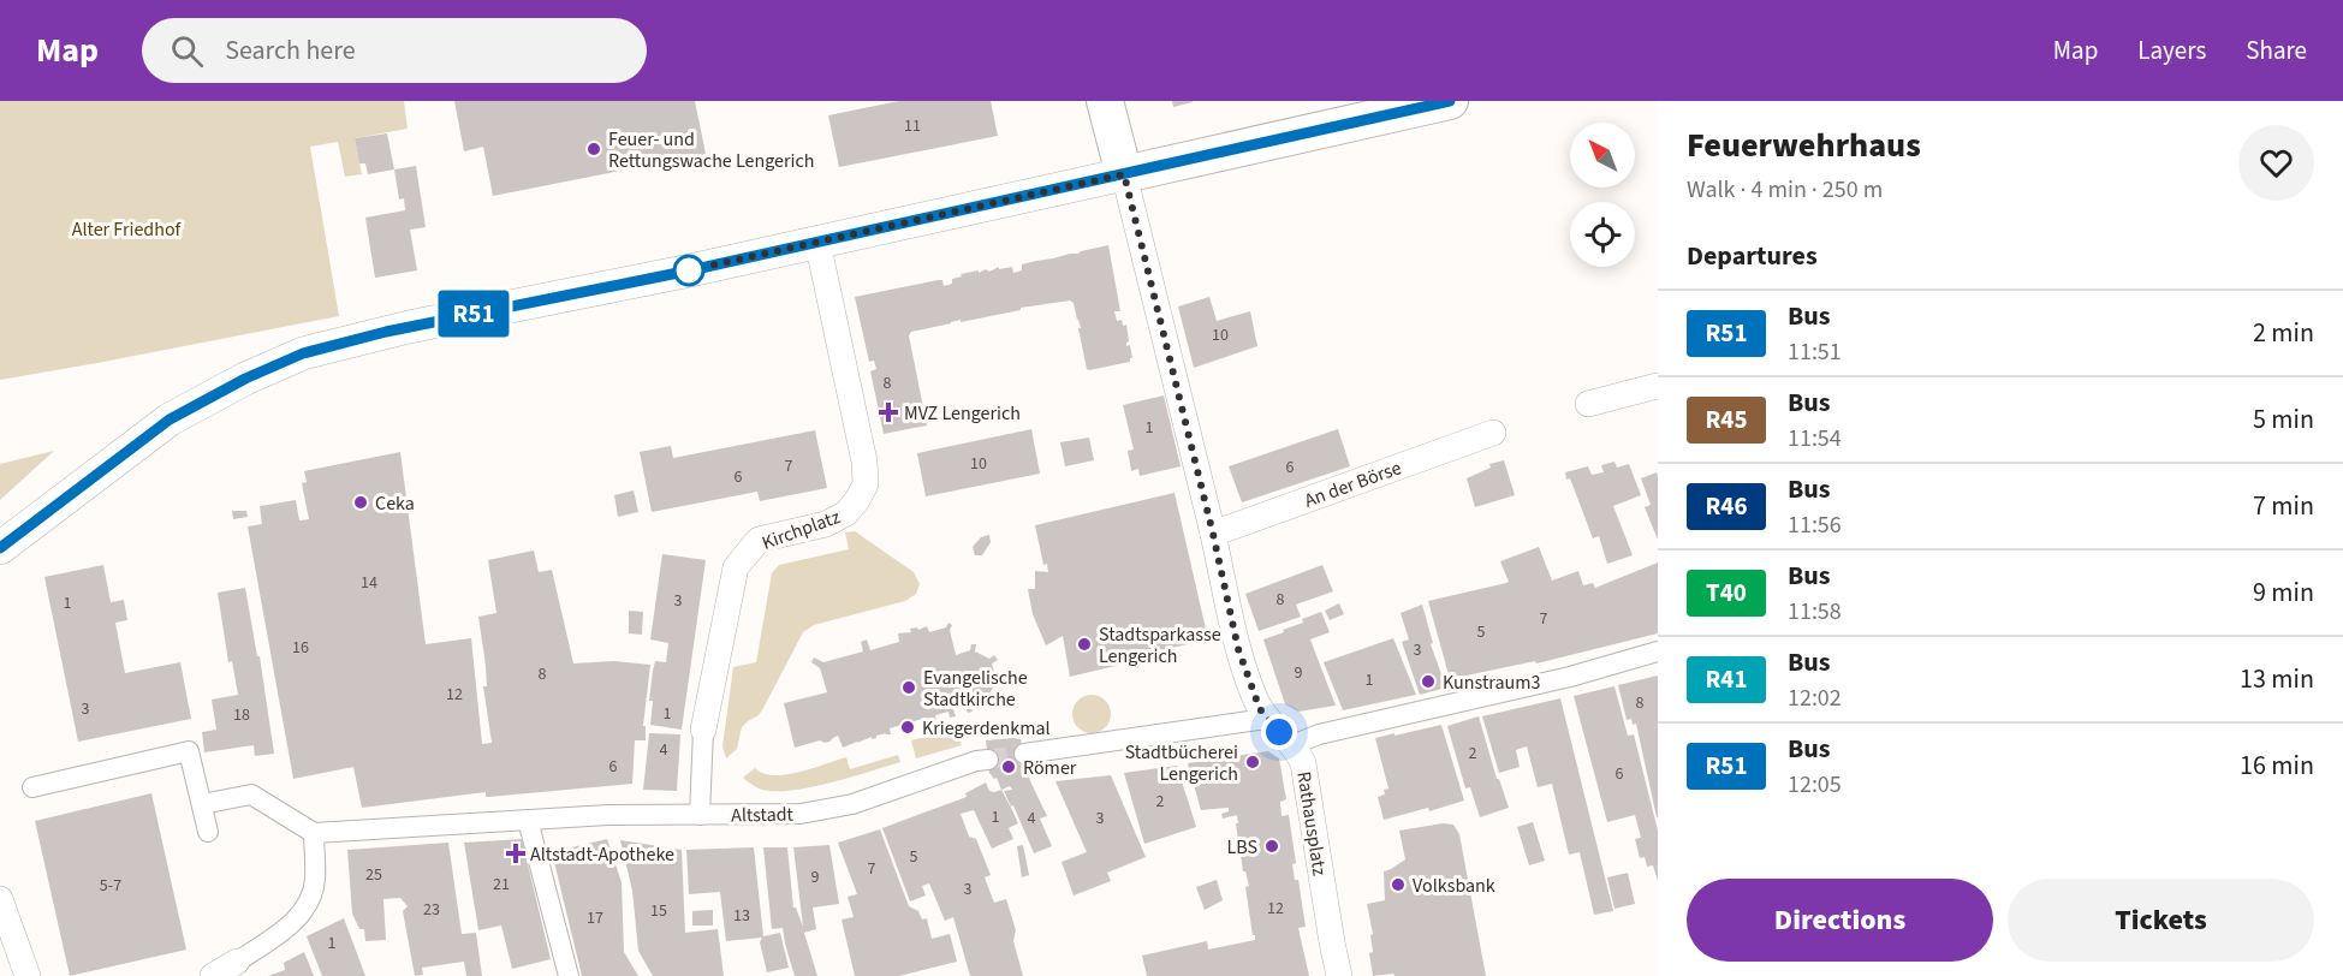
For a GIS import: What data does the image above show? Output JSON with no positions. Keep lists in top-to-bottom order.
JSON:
{
  "streets": {
    "street": [
      "An der Börse",
      "Kirchplatz",
      "Altstadt",
      "Rathausplatz"
    ]
  },
  "crossings": [
    ["An der Börse", "Rathausplatz"],
    ["Kirchplatz", "Altstadt"]
  ],
  "parks": ["Alter Friedhof"],
  "places": {
    "other": [
      "Feuer- und Rettungswache Lengerich",
      "Ceka",
      "Stadtsparkasse Lengerich",
      "Kunstraum3",
      "Evangelische Stadtkirche",
      "Kriegerdenkmal",
      "Stadtbücherei Lengerich",
      "Römer",
      "LBS",
      "Volksbank"
    ],
    "health": ["MVZ Lengerich", "Altstadt-Apotheke"]
  },
  "lines": ["bus line R51"],
  "house_numbers": [
    "11",
    "10",
    "8",
    "1",
    "10",
    "7",
    "6",
    "6",
    "14",
    "8",
    "3",
    "1",
    "7",
    "5",
    "16",
    "3",
    "9",
    "8",
    "1",
    "12",
    "8",
    "3",
    "1",
    "18",
    "4",
    "2",
    "6",
    "6",
    "2",
    "1",
    "4",
    "3",
    "5",
    "7",
    "25",
    "9",
    "21",
    "5-7",
    "3",
    "12",
    "23",
    "15",
    "13",
    "17",
    "1"
  ],
  "north": "top left",
  "page": {
    "header": "Map",
    "search": "Search here",
    "nav": ["Map", "Layers", "Share"],
    "on_map": "R51",
    "heading": [
      ["Feuerwehrhaus", "Walk · 4 min · 250 m"],
      "Departures"
    ],
    "list": [
      {
        "mark": "R51",
        "name": "Bus",
        "note": "11:51",
        "value": "2 min"
      },
      {
        "mark": "R45",
        "name": "Bus",
        "note": "11:54",
        "value": "5 min"
      },
      {
        "mark": "R46",
        "name": "Bus",
        "note": "11:56",
        "value": "7 min"
      },
      {
        "mark": "T40",
        "name": "Bus",
        "note": "11:58",
        "value": "9 min"
      },
      {
        "mark": "R41",
        "name": "Bus",
        "note": "12:02",
        "value": "13 min"
      },
      {
        "mark": "R51",
        "name": "Bus",
        "note": "12:05",
        "value": "16 min"
      }
    ],
    "buttons": ["Directions", "Tickets"]
  }
}
